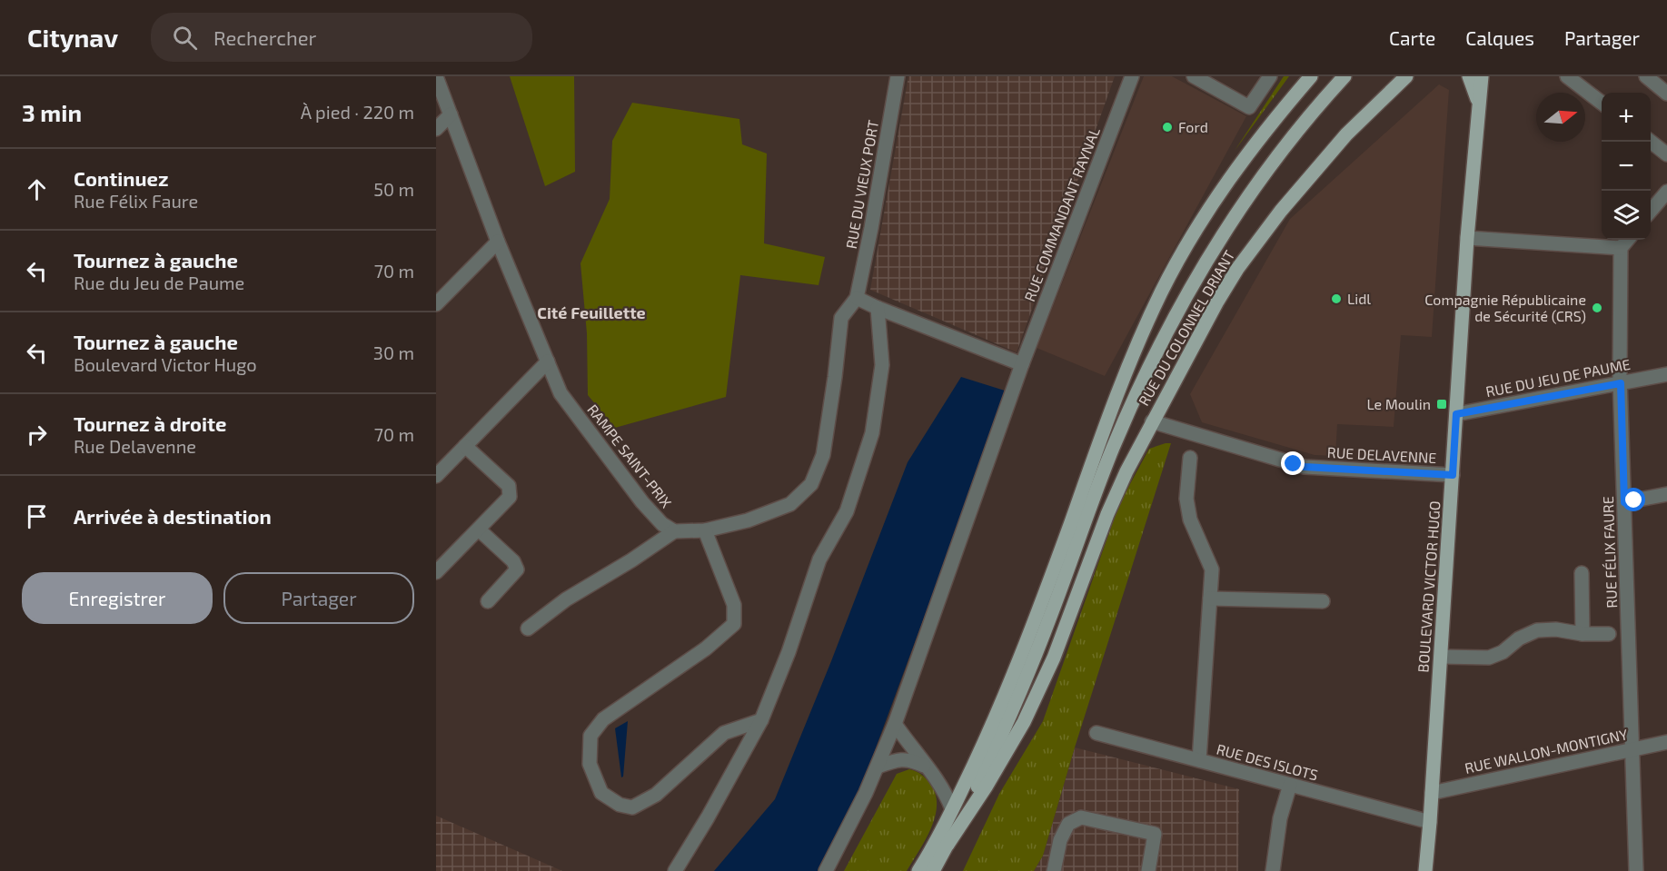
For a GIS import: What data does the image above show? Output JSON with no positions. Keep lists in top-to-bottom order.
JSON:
{
  "streets": {
    "main road": ["RUE DU COLONNEL DRIANT", "BOULEVARD VICTOR HUGO"],
    "street": [
      "RUE DU VIEUX PORT",
      "RUE COMMANDANT RAYNAL",
      "RUE DU JEU DE PAUME",
      "RUE DELAVENNE",
      "RAMPE SAINT-PRIX",
      "RUE FÉLIX FAURE",
      "RUE WALLON-MONTIGNY",
      "RUE DES ISLOTS"
    ]
  },
  "crossings": [
    ["RUE DU COLONNEL DRIANT", "RUE DELAVENNE"],
    ["RUE DU JEU DE PAUME", "RUE FÉLIX FAURE"],
    ["RUE DU JEU DE PAUME", "BOULEVARD VICTOR HUGO"],
    ["RUE DELAVENNE", "BOULEVARD VICTOR HUGO"],
    ["RUE FÉLIX FAURE", "RUE WALLON-MONTIGNY"],
    ["BOULEVARD VICTOR HUGO", "RUE WALLON-MONTIGNY"],
    ["BOULEVARD VICTOR HUGO", "RUE DES ISLOTS"]
  ],
  "districts": ["Cité Feuillette"],
  "places": {
    "other": ["Ford", "Lidl", "Compagnie Républicaine de Sécurité (CRS)"],
    "transit": ["Le Moulin"]
  },
  "north": "right",
  "page": {
    "header": "Citynav",
    "search": "Rechercher",
    "nav": ["Carte", "Calques", "Partager"],
    "heading": ["3 min", "À pied · 220 m"],
    "map_buttons": ["+", "−"],
    "list": [
      ["Continuez", "Rue Félix Faure", "50 m"],
      ["Tournez à gauche", "Rue du Jeu de Paume", "70 m"],
      ["Tournez à gauche", "Boulevard Victor Hugo", "30 m"],
      ["Tournez à droite", "Rue Delavenne", "70 m"],
      "Arrivée à destination"
    ],
    "buttons": ["Enregistrer", "Partager"]
  }
}
